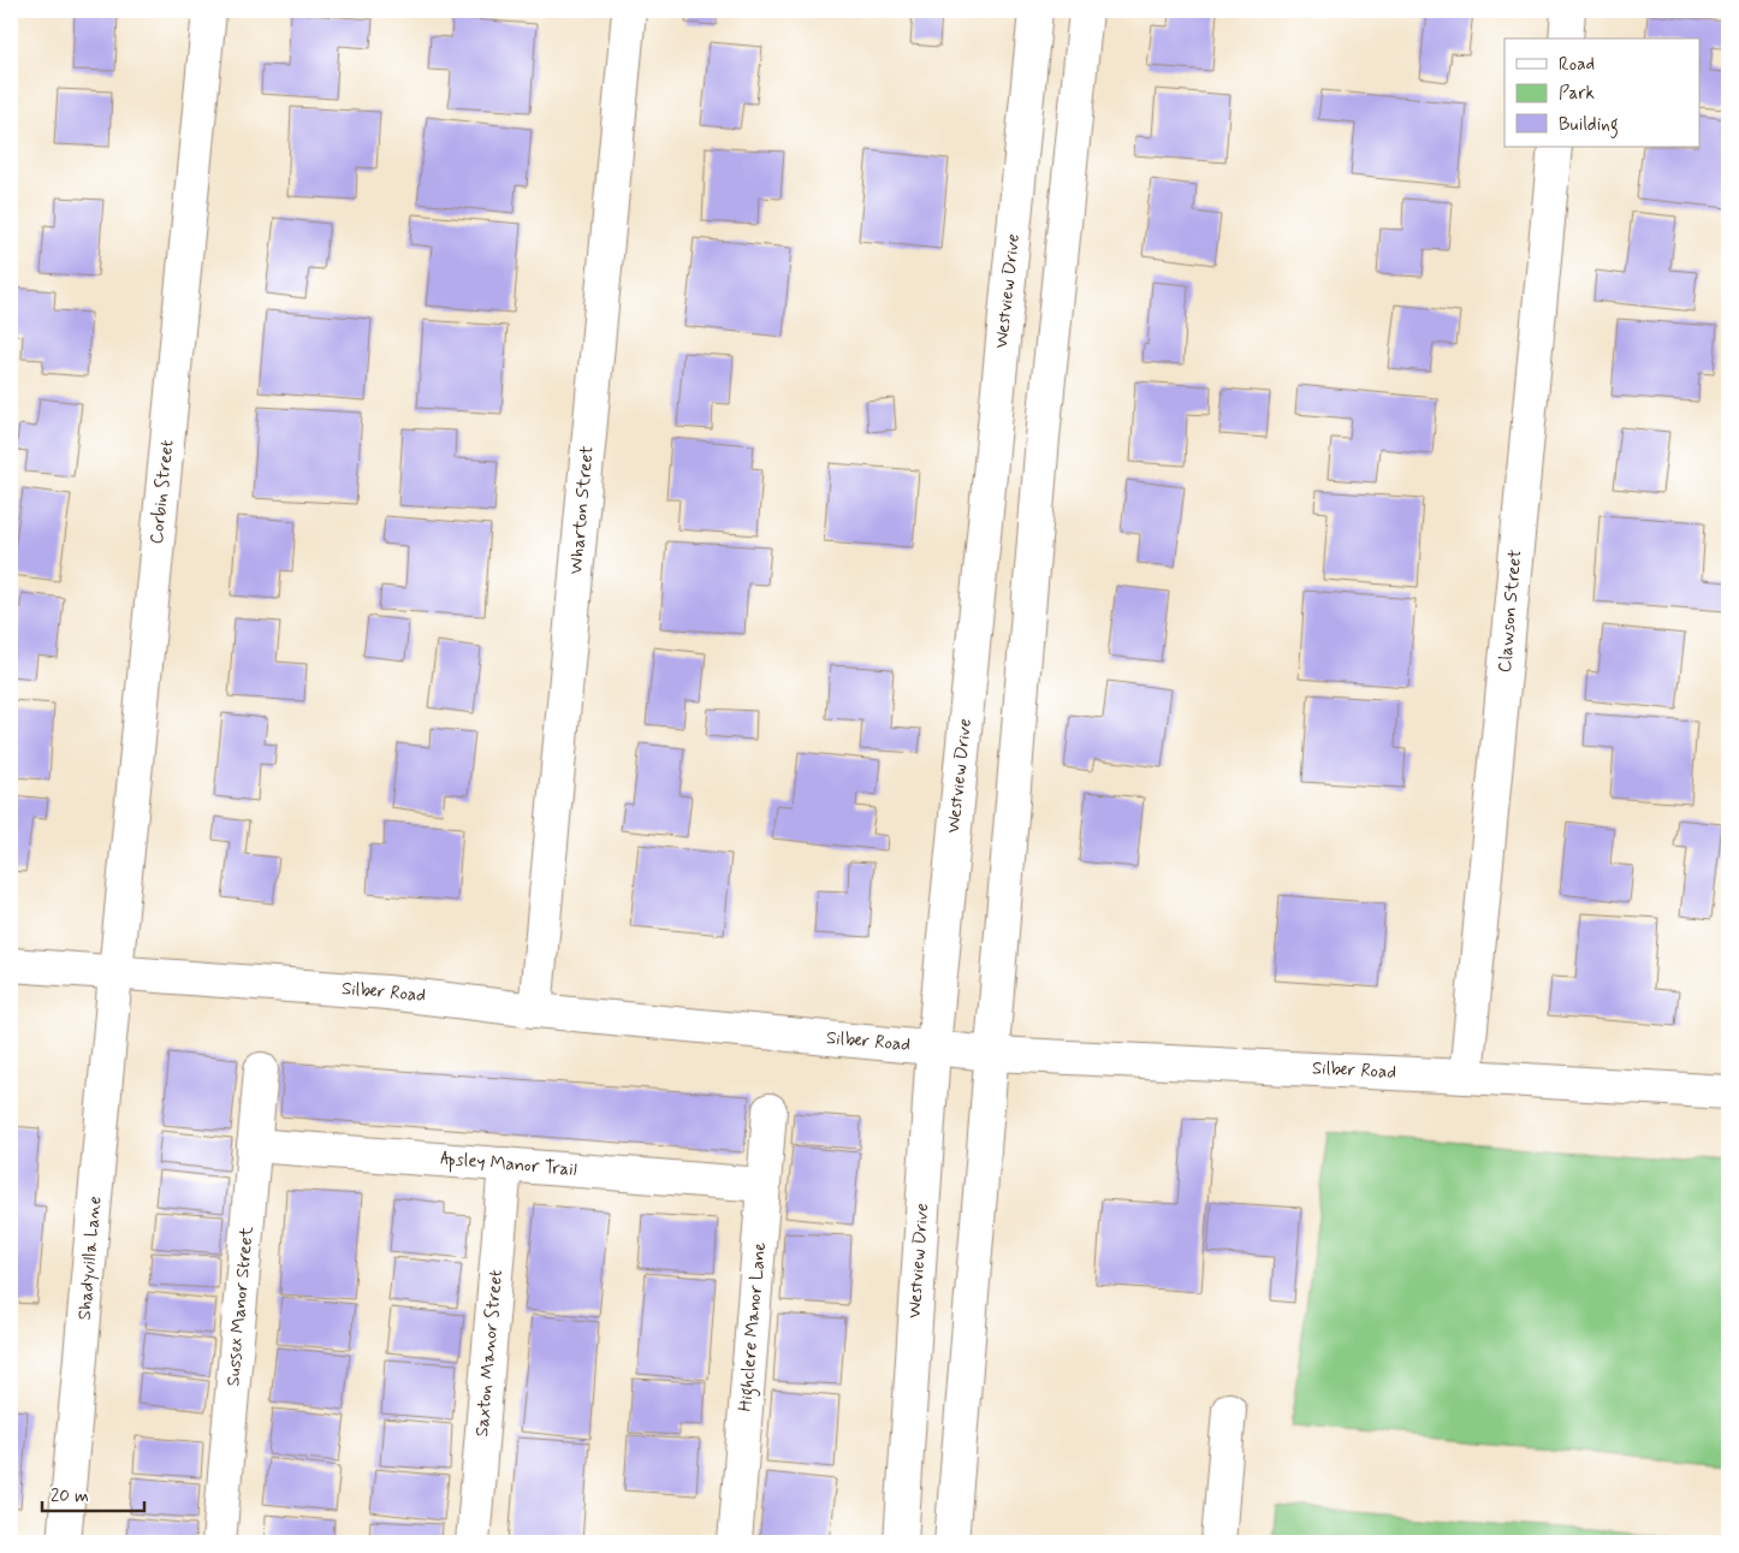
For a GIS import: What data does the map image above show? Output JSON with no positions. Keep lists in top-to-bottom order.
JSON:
{
  "streets": {
    "street": [
      "Westview Drive",
      "Corbin Street",
      "Wharton Street",
      "Clawson Street",
      "Silber Road",
      "Apsley Manor Trail",
      "Shadyvilla Lane",
      "Sussex Manor Street",
      "Highclere Manor Lane",
      "Saxton Manor Street"
    ]
  },
  "crossings": [
    ["Westview Drive", "Silber Road"],
    ["Corbin Street", "Silber Road"],
    ["Corbin Street", "Shadyvilla Lane"],
    ["Wharton Street", "Silber Road"],
    ["Clawson Street", "Silber Road"],
    ["Silber Road", "Shadyvilla Lane"],
    ["Apsley Manor Trail", "Sussex Manor Street"],
    ["Apsley Manor Trail", "Highclere Manor Lane"],
    ["Apsley Manor Trail", "Saxton Manor Street"]
  ],
  "legend": ["Road", "Park", "Building"],
  "scale_bar": "20 m"
}
